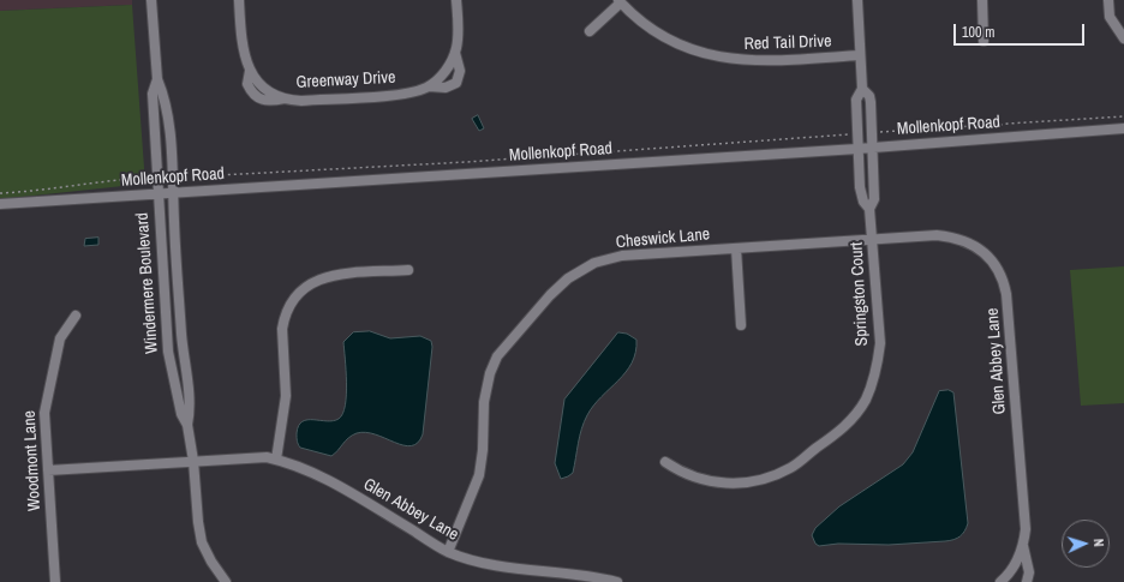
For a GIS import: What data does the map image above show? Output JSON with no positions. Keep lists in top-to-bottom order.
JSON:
{
  "streets": {
    "street": [
      "Red Tail Drive",
      "Greenway Drive",
      "Mollenkopf Road",
      "Cheswick Lane",
      "Windermere Boulevard",
      "Springston Court",
      "Glen Abbey Lane",
      "Woodmont Lane"
    ]
  },
  "crossings": [
    ["Mollenkopf Road", "Windermere Boulevard"],
    ["Mollenkopf Road", "Springston Court"],
    ["Cheswick Lane", "Springston Court"],
    ["Cheswick Lane", "Glen Abbey Lane"],
    ["Windermere Boulevard", "Glen Abbey Lane"],
    ["Springston Court", "Glen Abbey Lane"],
    ["Glen Abbey Lane", "Woodmont Lane"]
  ],
  "scale_bar": "100 m",
  "north": "right"
}
